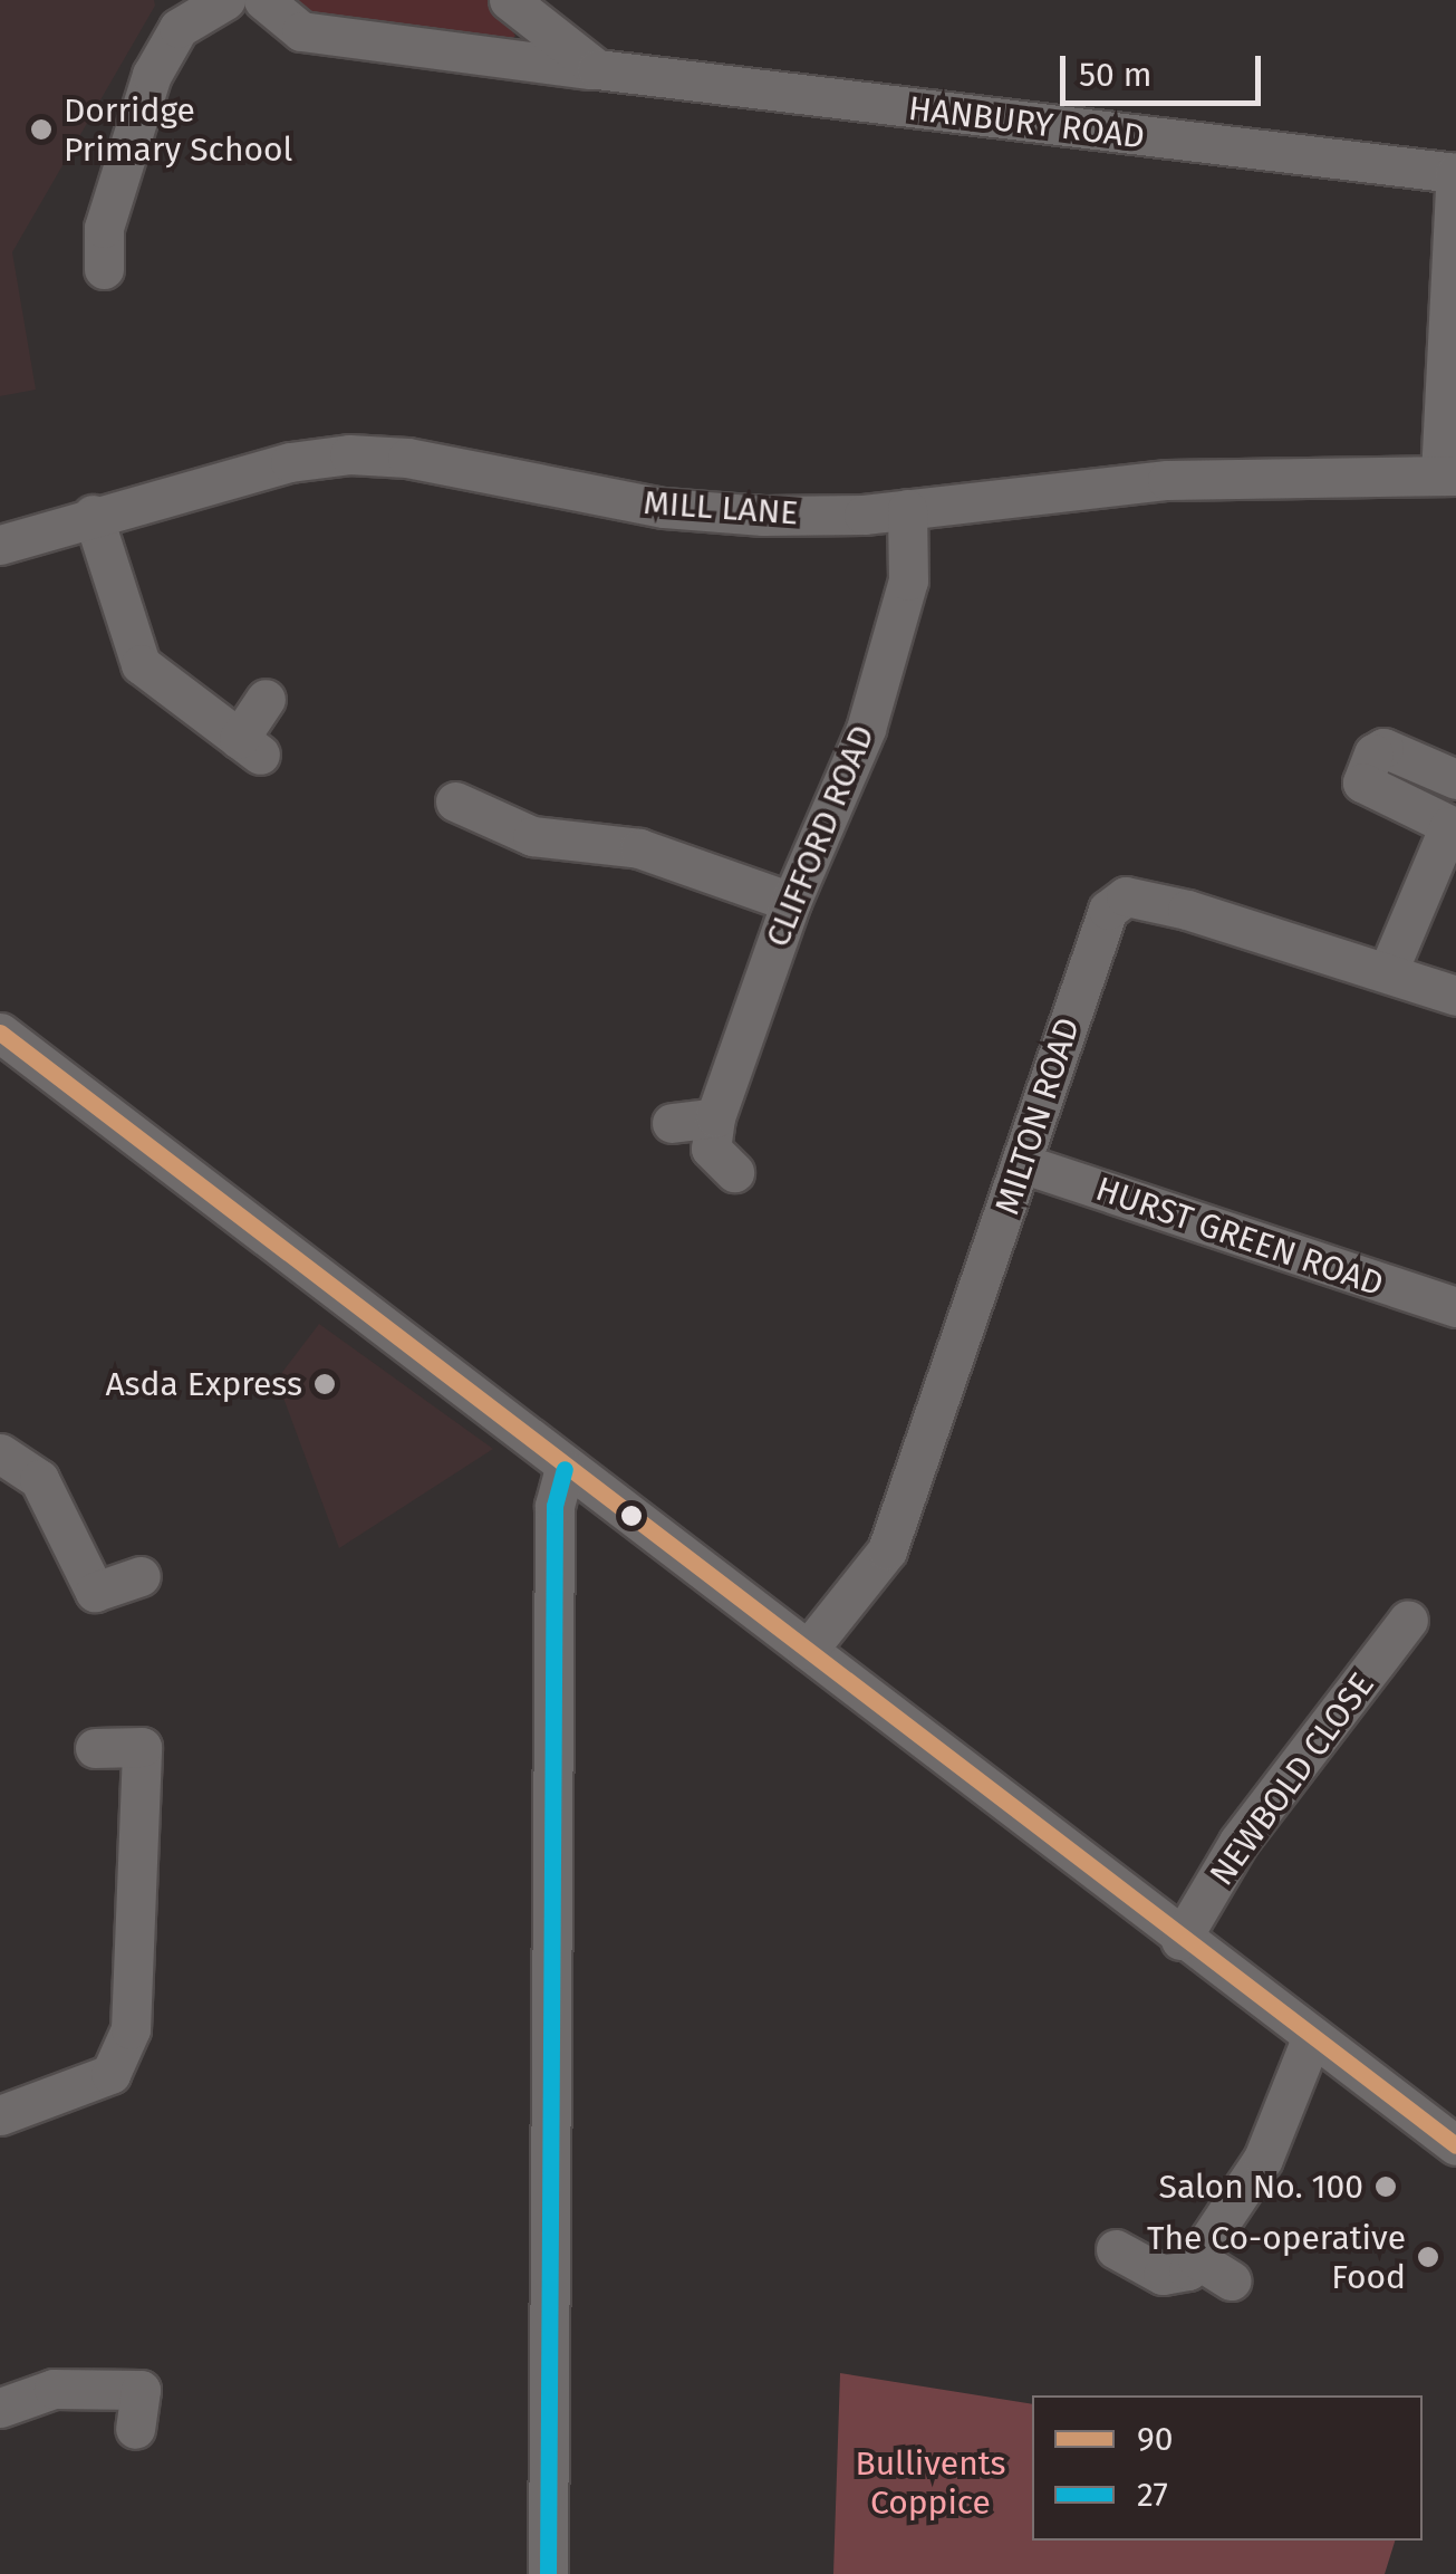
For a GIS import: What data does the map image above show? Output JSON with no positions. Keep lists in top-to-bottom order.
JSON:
{
  "streets": {
    "street": [
      "HANBURY ROAD",
      "MILL LANE",
      "CLIFFORD ROAD",
      "MILTON ROAD",
      "HURST GREEN ROAD",
      "NEWBOLD CLOSE"
    ]
  },
  "crossings": [
    ["MILL LANE", "CLIFFORD ROAD"],
    ["MILTON ROAD", "HURST GREEN ROAD"]
  ],
  "parks": ["Bullivents Coppice"],
  "places": [
    "Dorridge Primary School",
    "Asda Express",
    "Salon No. 100",
    "The Co-operative Food"
  ],
  "lines": ["transit line 90", "transit line 27"],
  "legend": ["90", "27"],
  "scale_bar": "50 m"
}
